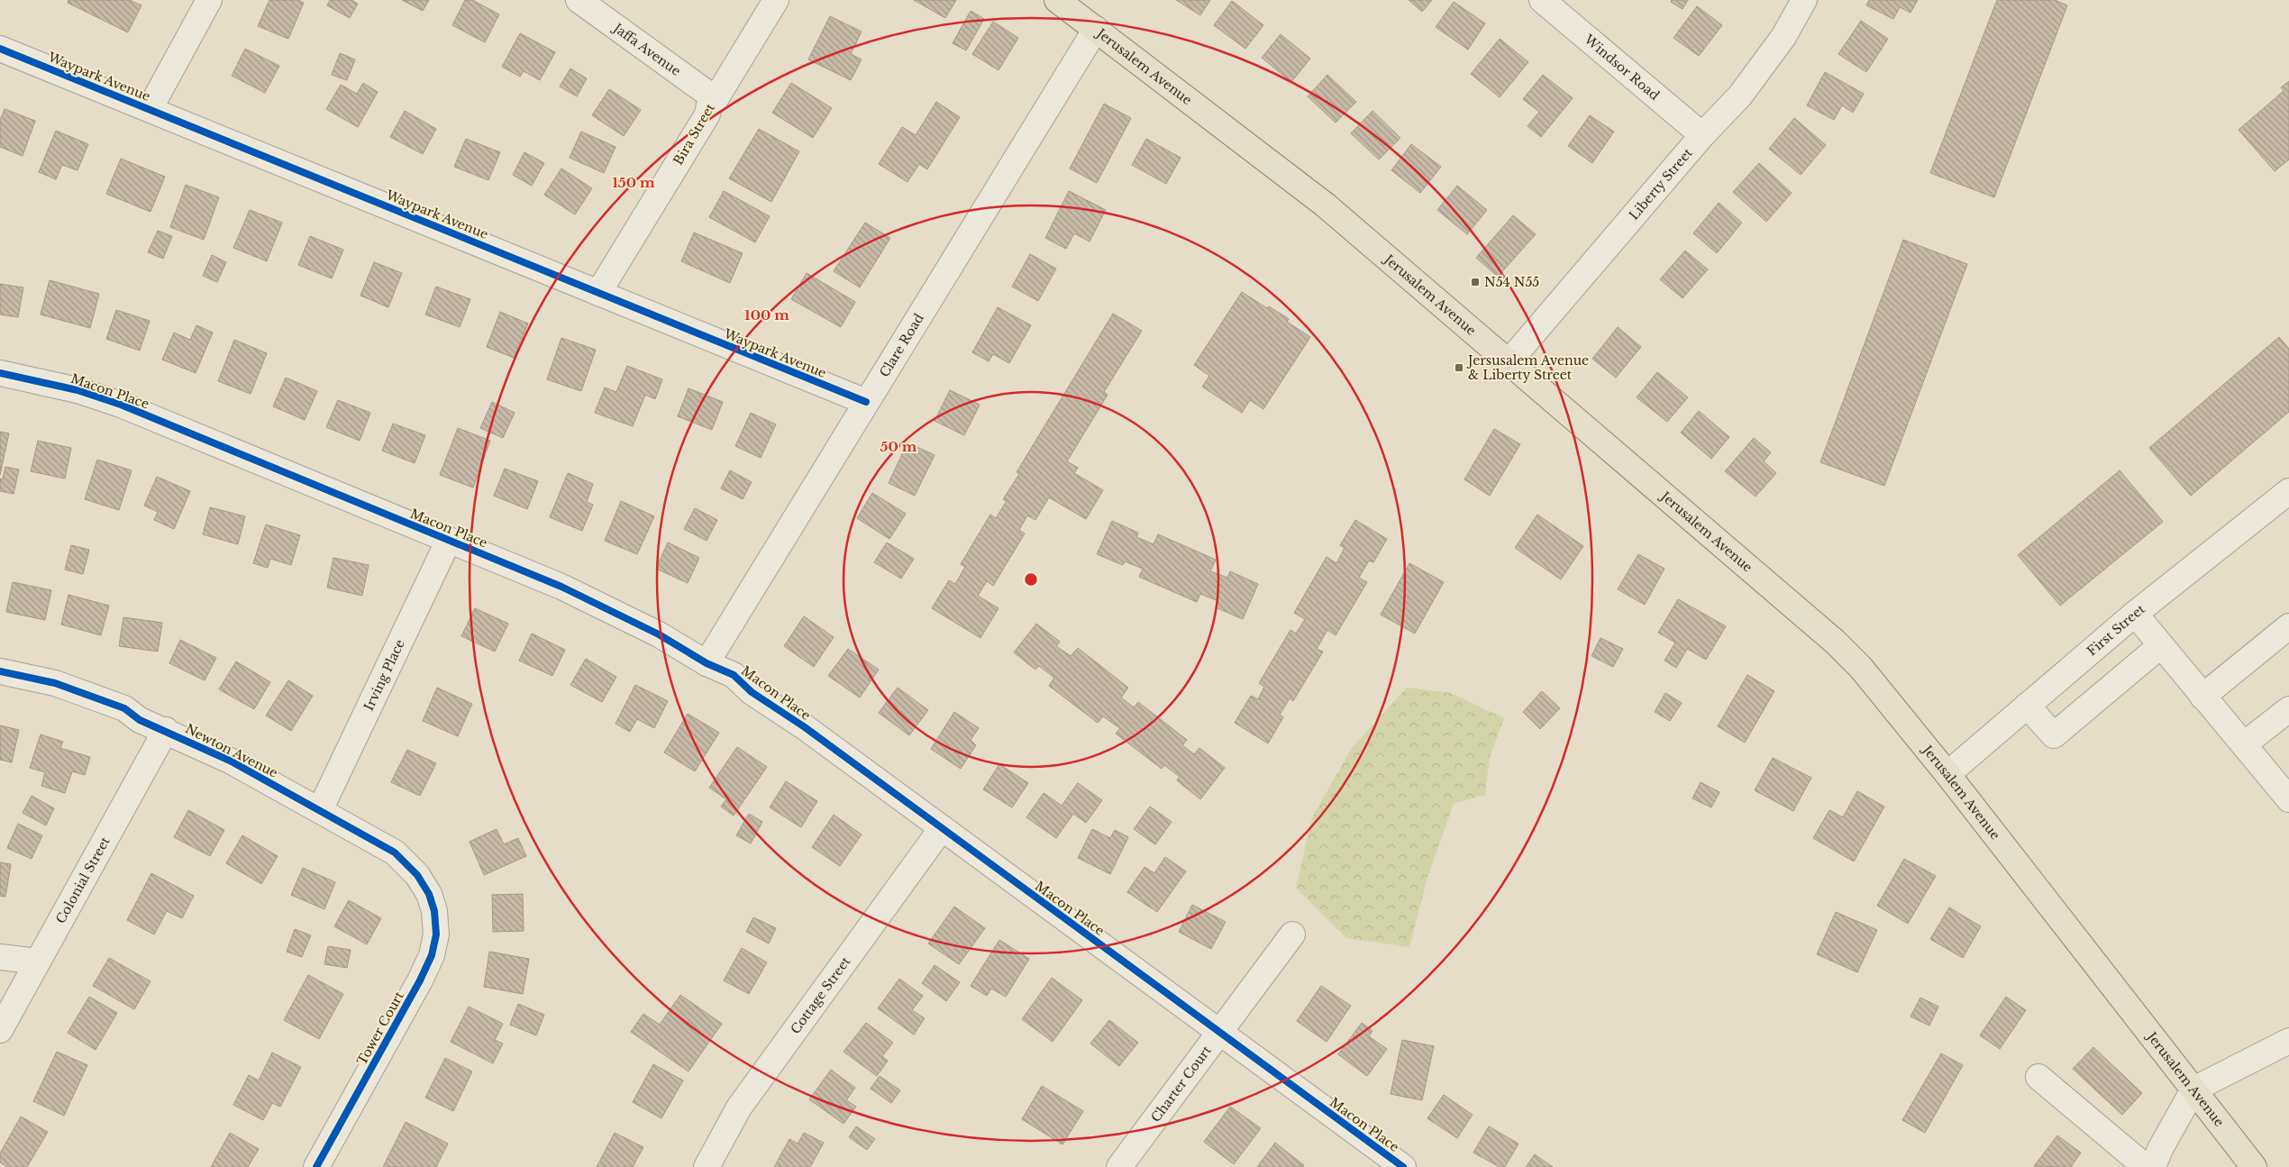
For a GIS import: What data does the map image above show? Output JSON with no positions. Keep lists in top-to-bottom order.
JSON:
{
  "streets": {
    "main road": ["Jerusalem Avenue"],
    "street": [
      "Jaffa Avenue",
      "Windsor Road",
      "Waypark Avenue",
      "Bira Street",
      "Liberty Street",
      "Clare Road",
      "Macon Place",
      "First Street",
      "Irving Place",
      "Newton Avenue",
      "Colonial Street",
      "Cottage Street",
      "Tower Court",
      "Charter Court"
    ]
  },
  "crossings": [
    ["Jaffa Avenue", "Bira Street"],
    ["Jerusalem Avenue", "Liberty Street"],
    ["Jerusalem Avenue", "Clare Road"],
    ["Jerusalem Avenue", "First Street"],
    ["Windsor Road", "Liberty Street"],
    ["Waypark Avenue", "Bira Street"],
    ["Waypark Avenue", "Clare Road"],
    ["Clare Road", "Macon Place"],
    ["Macon Place", "Irving Place"],
    ["Macon Place", "Cottage Street"],
    ["Macon Place", "Charter Court"],
    ["Irving Place", "Newton Avenue"],
    ["Newton Avenue", "Colonial Street"],
    ["Newton Avenue", "Tower Court"]
  ],
  "places": {
    "transit": ["N54 N55", "Jersusalem Avenue & Liberty Street"]
  },
  "rings": ["150 m", "100 m", "50 m"]
}
